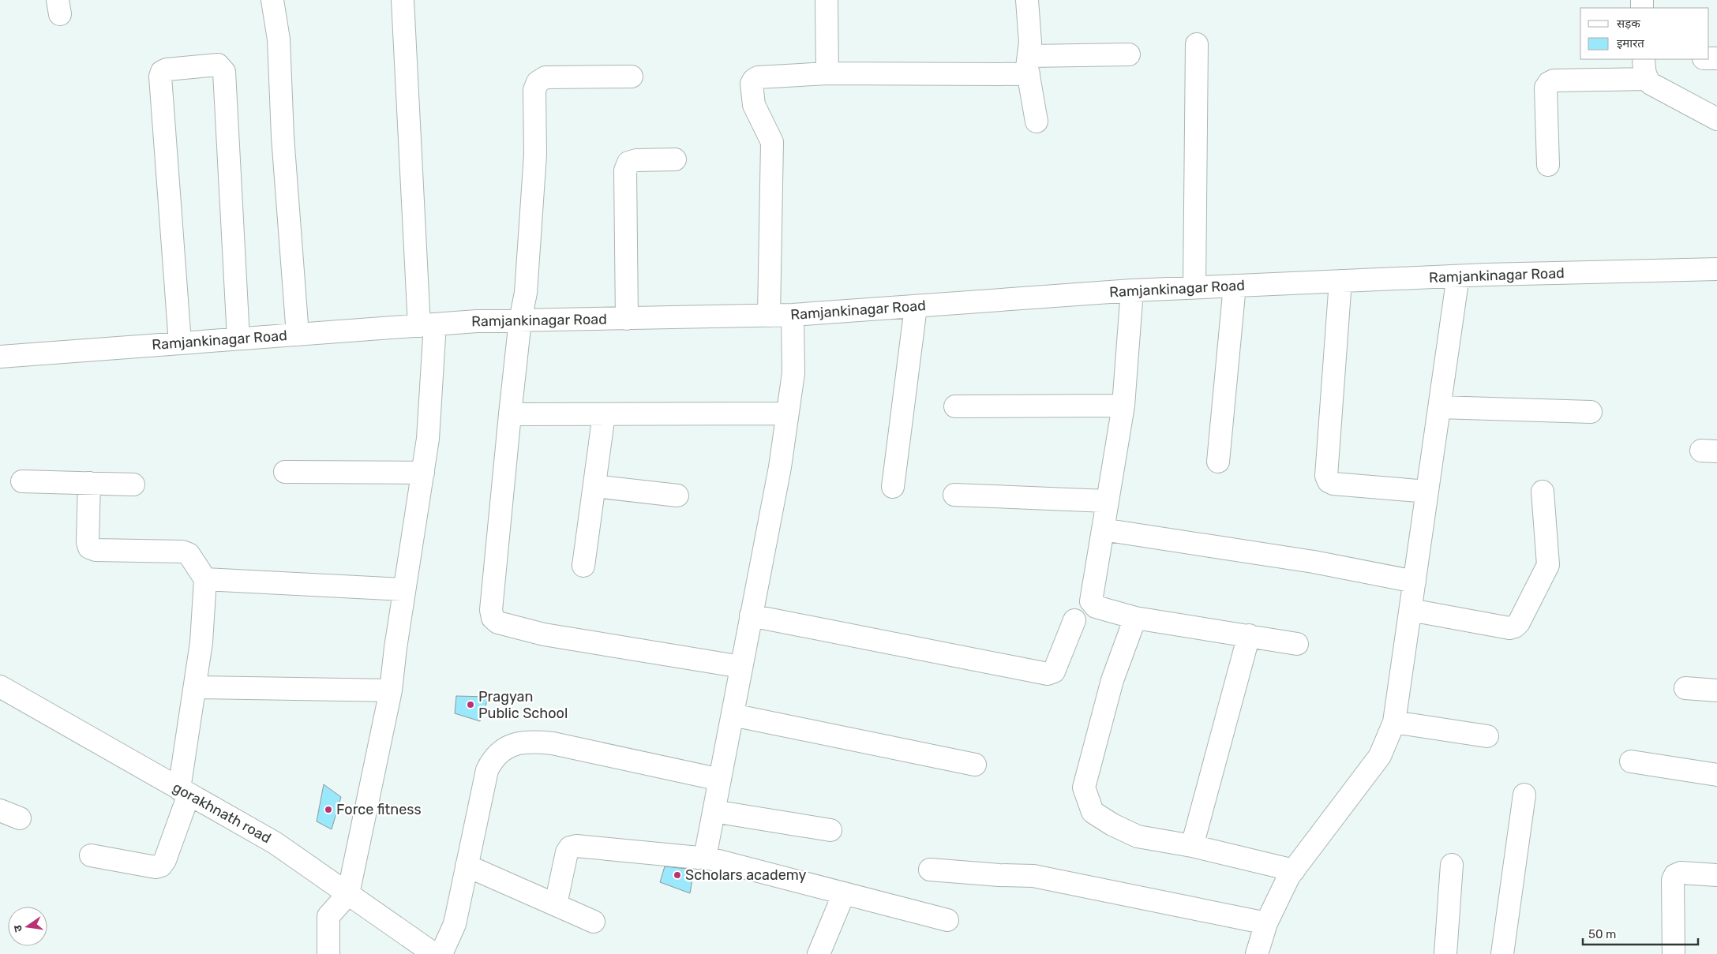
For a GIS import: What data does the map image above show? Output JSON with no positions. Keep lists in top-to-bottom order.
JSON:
{
  "streets": {
    "street": ["Ramjankinagar Road", "gorakhnath road"]
  },
  "places": ["Pragyan Public School", "Force fitness", "Scholars academy"],
  "legend": ["सड़क", "इमारत"],
  "scale_bar": "50 m",
  "north": "left"
}
